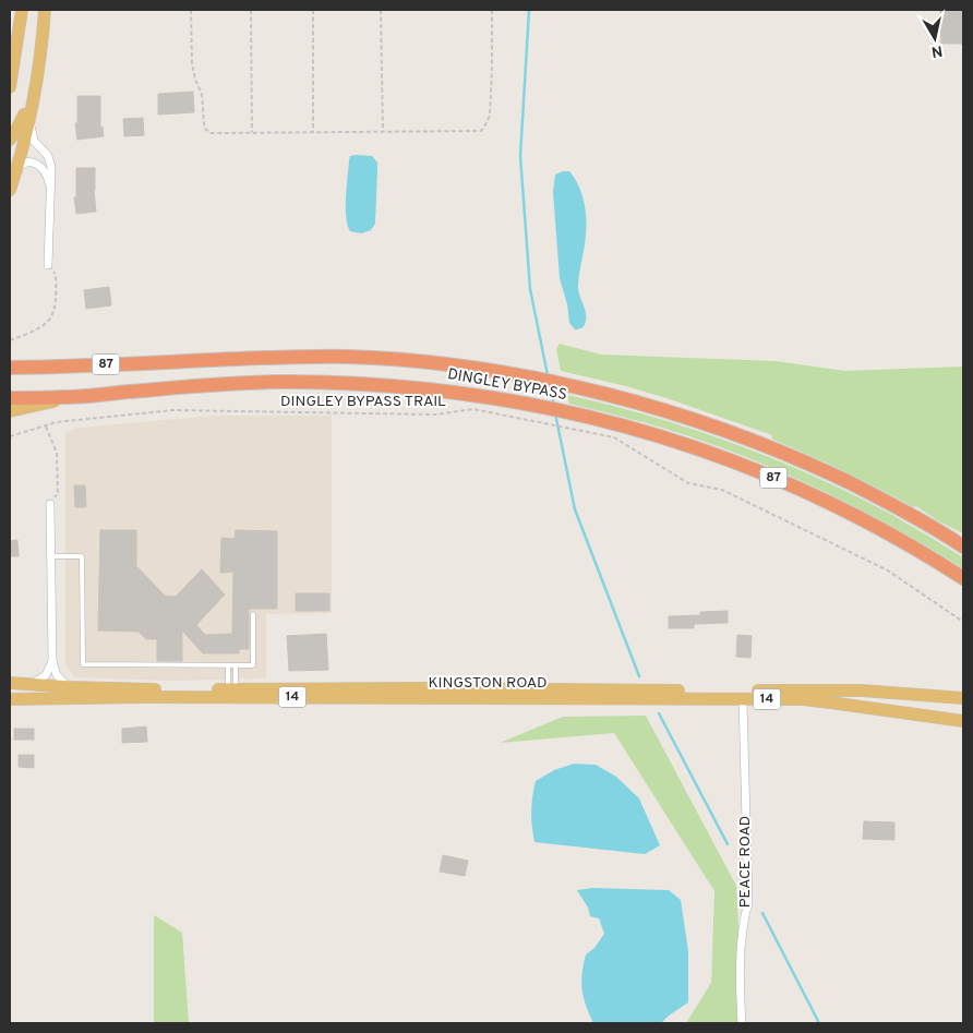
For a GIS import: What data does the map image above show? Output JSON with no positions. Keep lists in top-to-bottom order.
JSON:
{
  "streets": {
    "highway": ["87", "DINGLEY BYPASS"],
    "main road": ["KINGSTON ROAD", "14"],
    "street": ["PEACE ROAD"],
    "path": ["DINGLEY BYPASS TRAIL"]
  },
  "crossings": [
    ["KINGSTON ROAD", "PEACE ROAD"]
  ],
  "north": "bottom"
}
